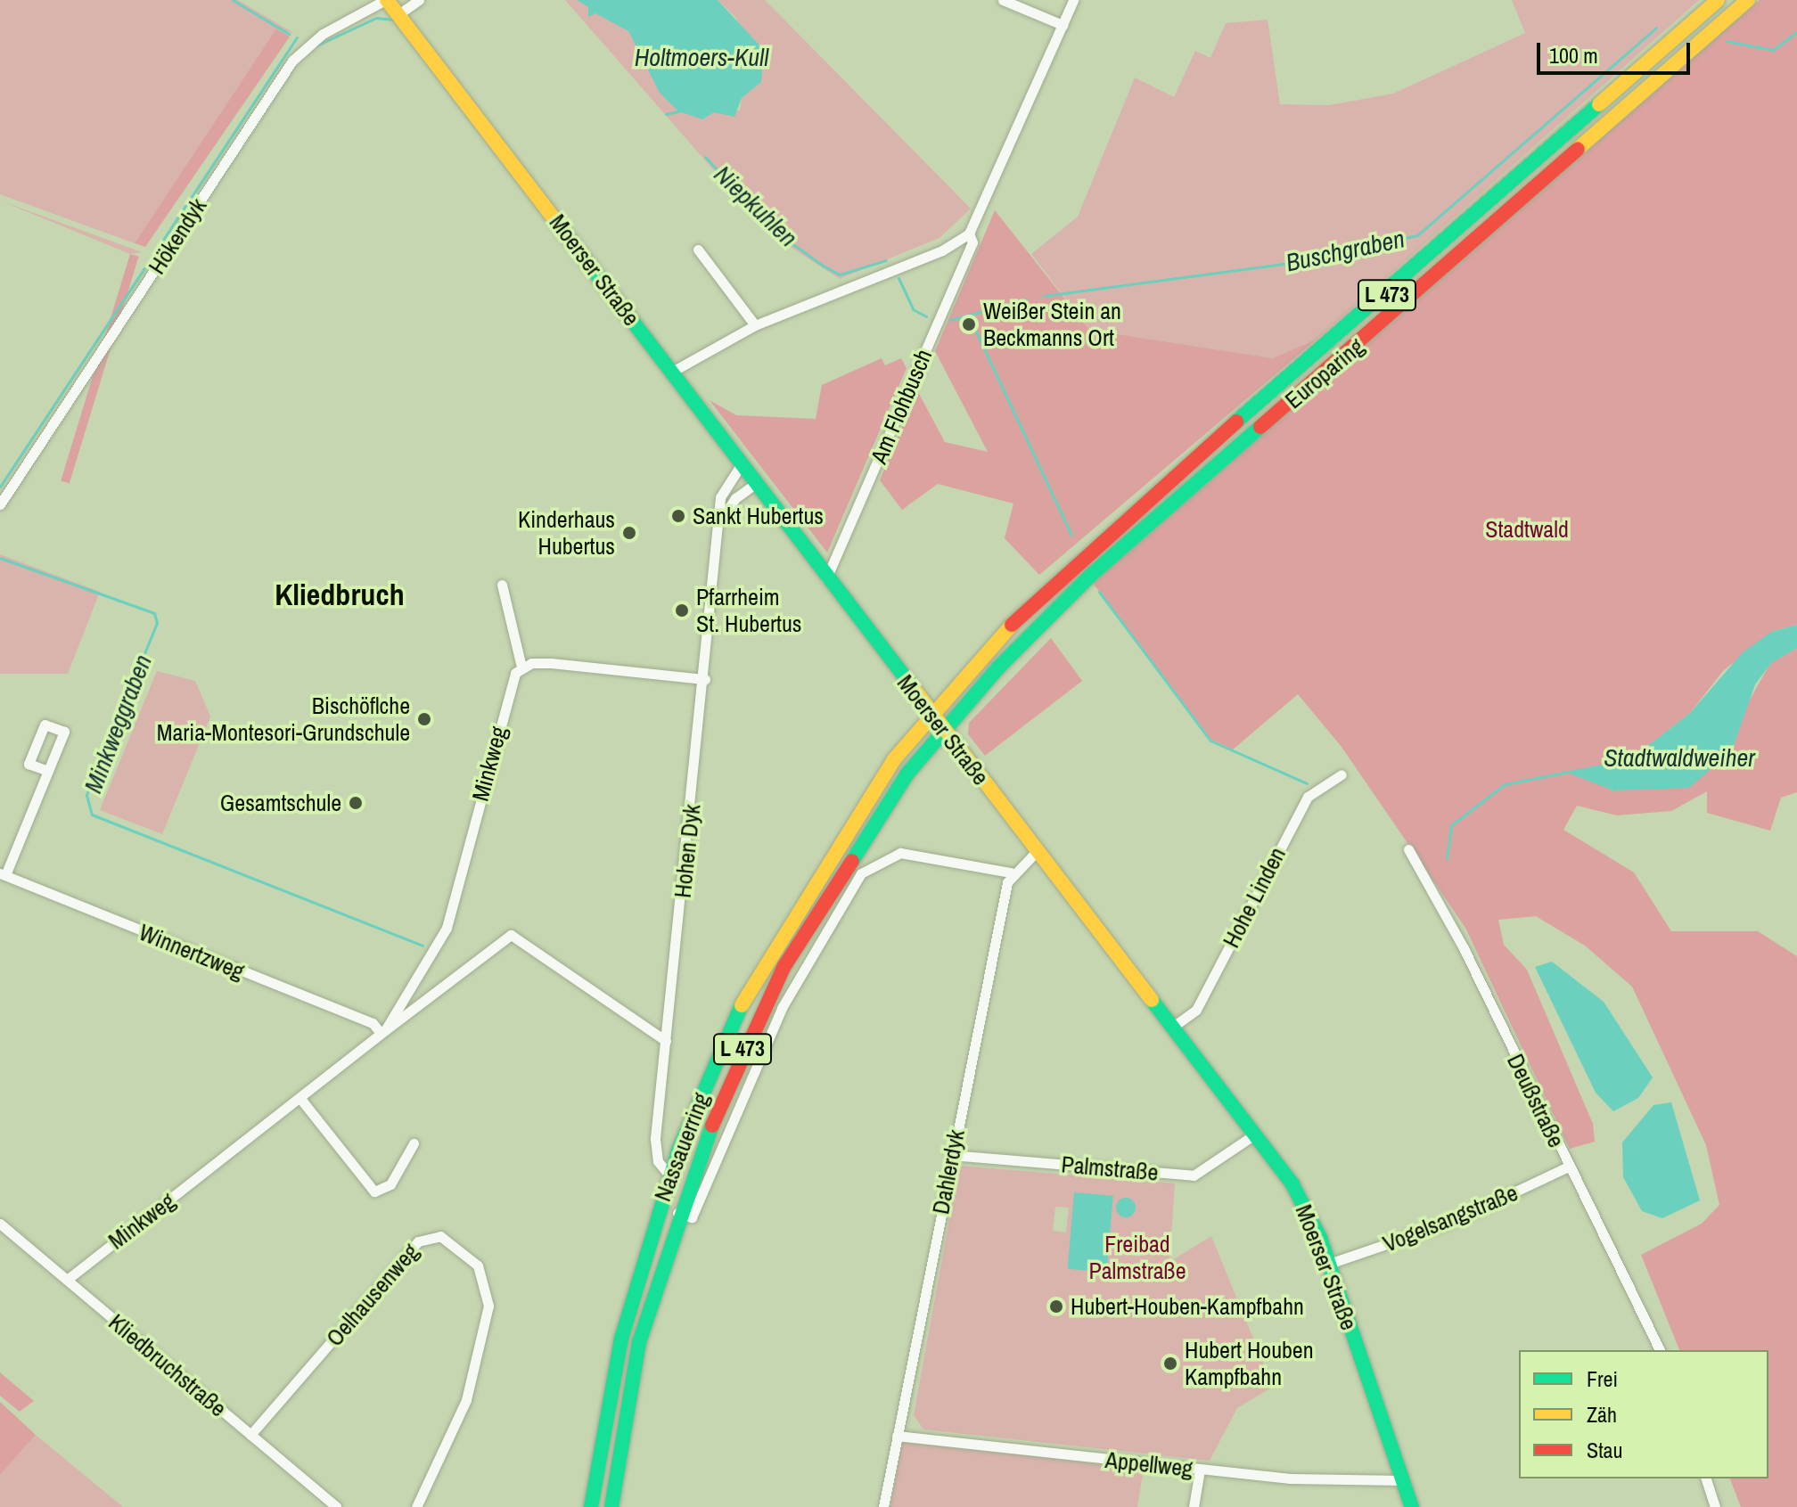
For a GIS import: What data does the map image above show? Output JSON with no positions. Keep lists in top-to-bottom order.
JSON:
{
  "streets": {
    "main road": [
      "Moerser Straße",
      "L 473",
      "Europaring",
      "Nassauerring"
    ],
    "street": [
      "Hökendyk",
      "Am Flohbusch",
      "Minkweg",
      "Hohen Dyk",
      "Hohe Linden",
      "Winnertzweg",
      "Deußstraße",
      "Palmstraße",
      "Dahlerdyk",
      "Vogelsangstraße",
      "Oelhausenweg",
      "Kliedbruchstraße",
      "Appellweg"
    ]
  },
  "crossings": [
    ["Hökendyk", "Moerser Straße"],
    ["Moerser Straße", "Europaring"],
    ["Moerser Straße", "Am Flohbusch"],
    ["Moerser Straße", "Hohen Dyk"],
    ["Moerser Straße", "Hohe Linden"],
    ["Moerser Straße", "Nassauerring"],
    ["Moerser Straße", "Palmstraße"],
    ["Moerser Straße", "Vogelsangstraße"],
    ["Moerser Straße", "Appellweg"],
    ["Europaring", "Nassauerring"],
    ["Minkweg", "Hohen Dyk"],
    ["Minkweg", "Winnertzweg"],
    ["Minkweg", "Kliedbruchstraße"],
    ["Hohen Dyk", "Nassauerring"],
    ["Deußstraße", "Vogelsangstraße"],
    ["Nassauerring", "Dahlerdyk"],
    ["Palmstraße", "Dahlerdyk"],
    ["Dahlerdyk", "Appellweg"],
    ["Oelhausenweg", "Kliedbruchstraße"]
  ],
  "districts": ["Kliedbruch"],
  "water": [
    "Holtmoers-Kull",
    "Niepkuhlen",
    "Buschgraben",
    "Minkweggraben",
    "Stadtwaldweiher"
  ],
  "parks": ["Stadtwald", "Freibad Palmstraße"],
  "places": [
    "Weißer Stein an Beckmanns Ort",
    "Sankt Hubertus",
    "Kinderhaus Hubertus",
    "Pfarrheim St. Hubertus",
    "Bischöflche Maria-Montesori-Grundschule",
    "Gesamtschule",
    "Hubert-Houben-Kampfbahn",
    "Hubert Houben Kampfbahn"
  ],
  "legend": ["Frei", "Zäh", "Stau"],
  "scale_bar": "100 m"
}
